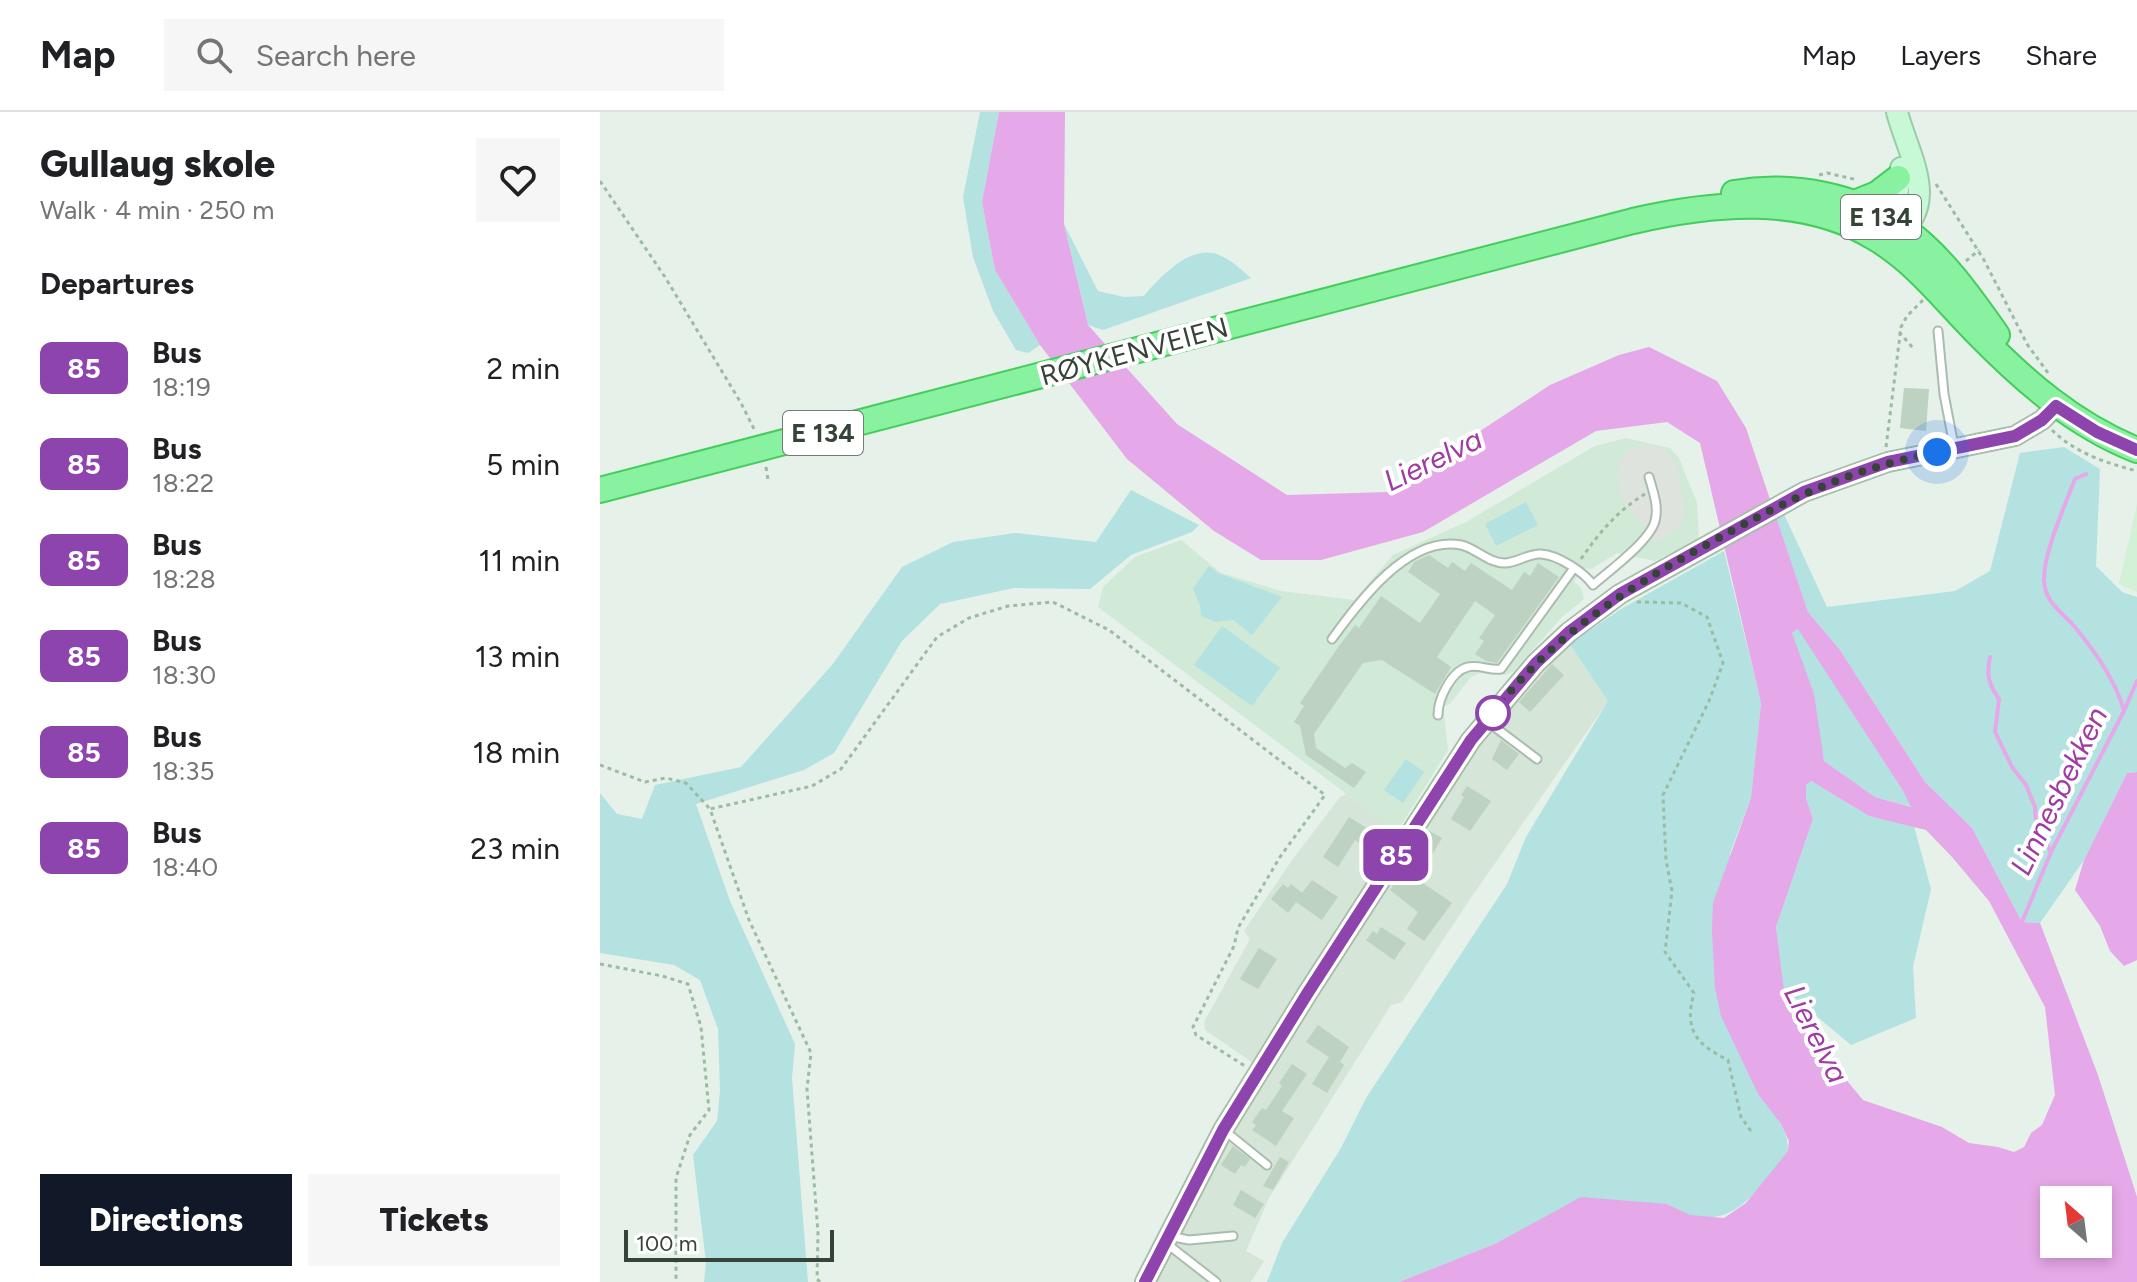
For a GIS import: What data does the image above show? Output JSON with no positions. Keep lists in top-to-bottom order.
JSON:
{
  "streets": {
    "highway": ["E 134", "RØYKENVEIEN"]
  },
  "crossings": [
    ["E 134", "RØYKENVEIEN"]
  ],
  "water": ["Lierelva", "Linnesbekken"],
  "lines": ["bus line 85"],
  "scale_bar": "100 m",
  "north": "top left",
  "page": {
    "header": "Map",
    "search": "Search here",
    "nav": ["Map", "Layers", "Share"],
    "heading": [
      ["Gullaug skole", "Walk · 4 min · 250 m"],
      "Departures"
    ],
    "on_map": "85",
    "list": [
      {
        "mark": "85",
        "name": "Bus",
        "note": "18:19",
        "value": "2 min"
      },
      {
        "mark": "85",
        "name": "Bus",
        "note": "18:22",
        "value": "5 min"
      },
      {
        "mark": "85",
        "name": "Bus",
        "note": "18:28",
        "value": "11 min"
      },
      {
        "mark": "85",
        "name": "Bus",
        "note": "18:30",
        "value": "13 min"
      },
      {
        "mark": "85",
        "name": "Bus",
        "note": "18:35",
        "value": "18 min"
      },
      {
        "mark": "85",
        "name": "Bus",
        "note": "18:40",
        "value": "23 min"
      }
    ],
    "buttons": ["Directions", "Tickets"],
    "scale": "100 m"
  }
}
